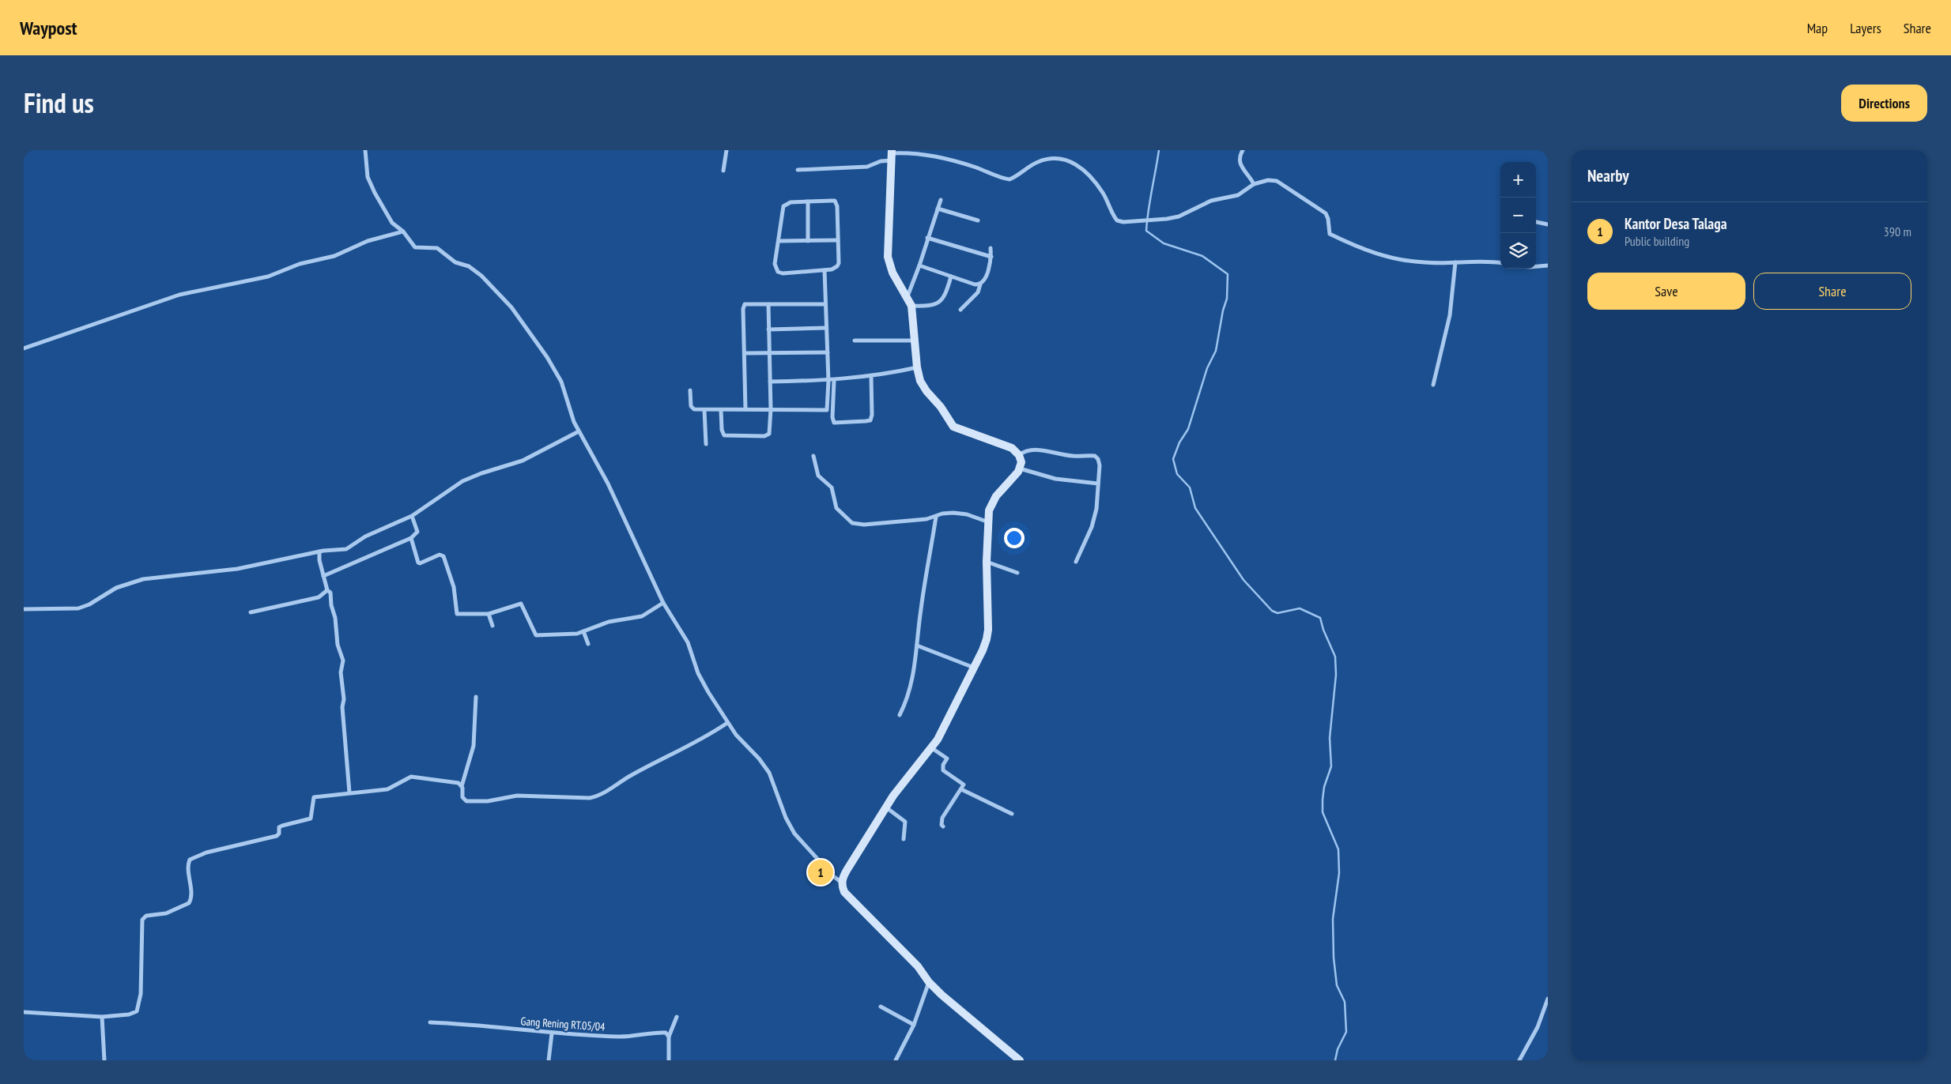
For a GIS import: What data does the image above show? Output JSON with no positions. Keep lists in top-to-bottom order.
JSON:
{
  "streets": {
    "street": ["Gang Rening RT.05/04"]
  },
  "page": {
    "header": "Waypost",
    "nav": ["Map", "Layers", "Share"],
    "title": "Find us",
    "buttons": [
      "Directions",
      ["Save", "Share"]
    ],
    "heading": "Nearby",
    "map_buttons": ["+", "−"],
    "list": [
      {
        "mark": "1",
        "name": "Kantor Desa Talaga",
        "note": "Public building",
        "value": "390 m"
      }
    ],
    "pins": "1"
  }
}
